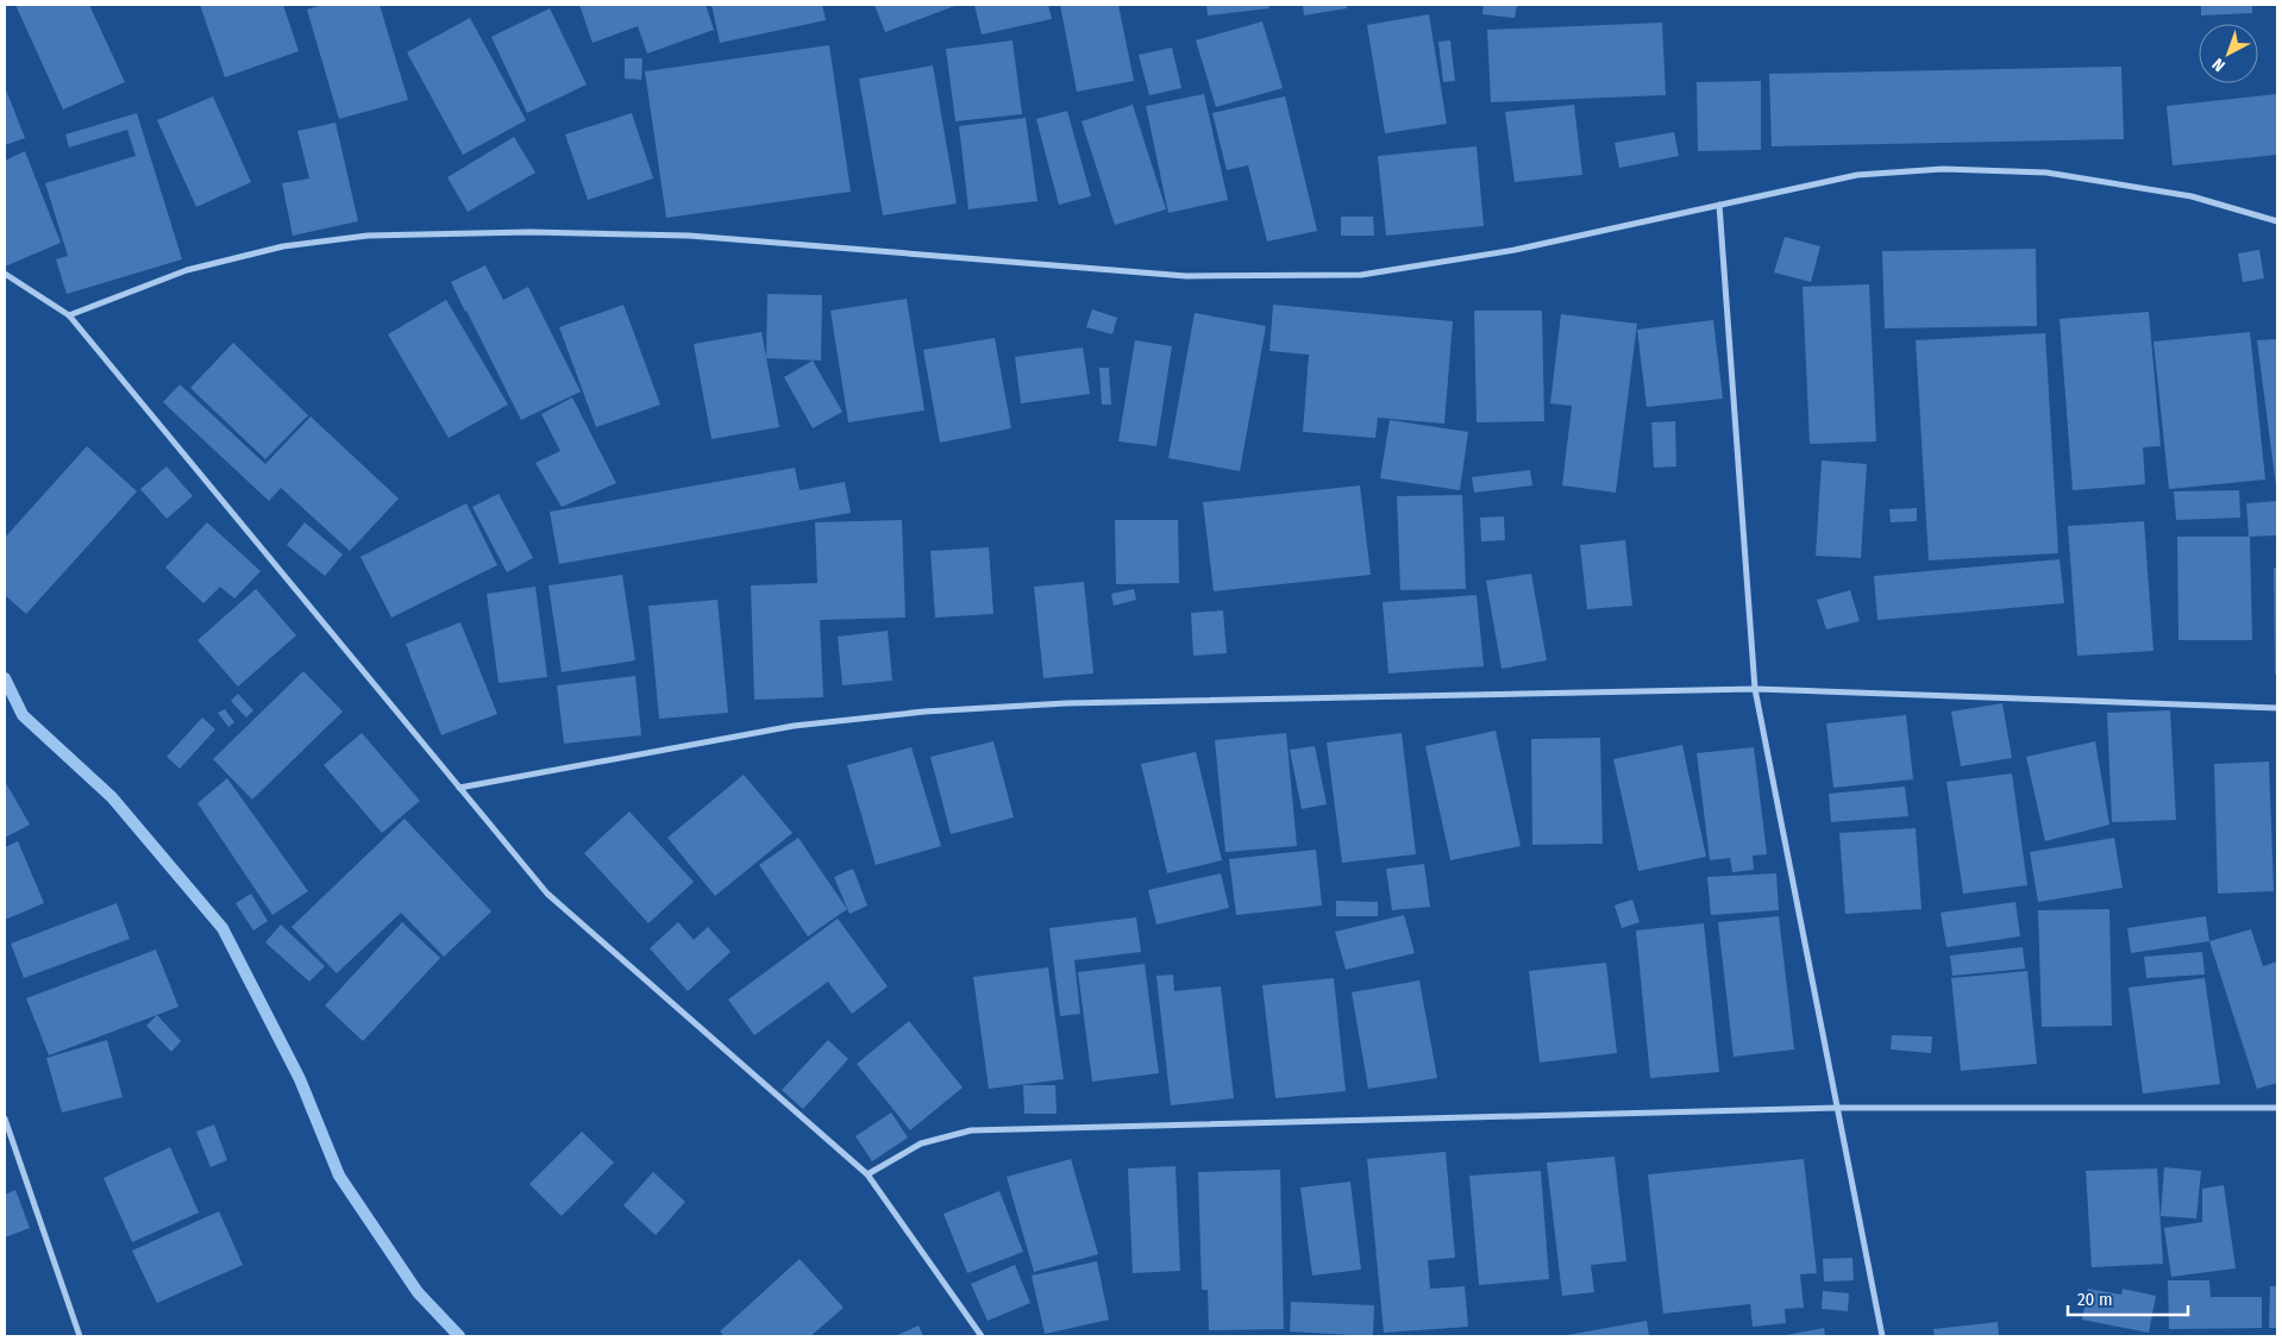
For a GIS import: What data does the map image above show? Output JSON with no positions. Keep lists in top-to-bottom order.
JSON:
{
  "scale_bar": "20 m",
  "north": "bottom left"
}
